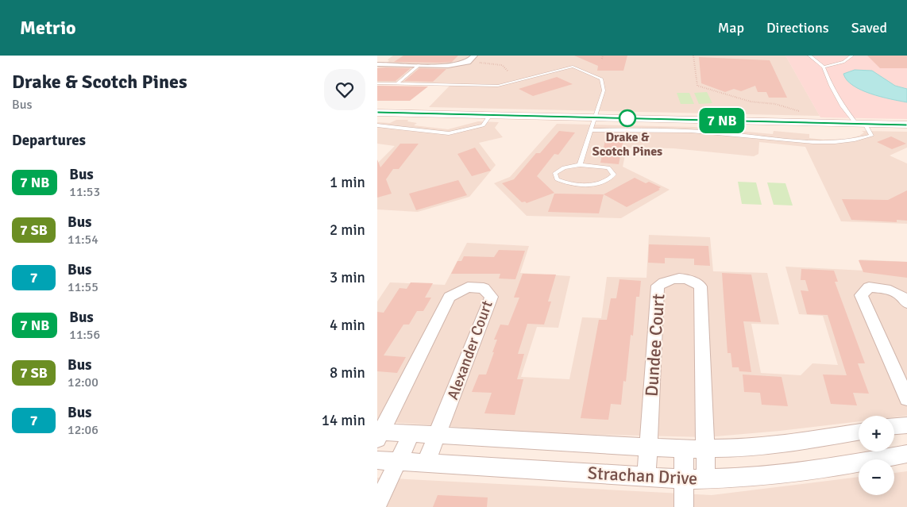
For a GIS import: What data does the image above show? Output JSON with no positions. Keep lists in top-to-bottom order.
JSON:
{
  "streets": {
    "street": ["Dundee Court", "Alexander Court", "Strachan Drive"]
  },
  "crossings": [
    ["Dundee Court", "Strachan Drive"],
    ["Alexander Court", "Strachan Drive"]
  ],
  "places": ["Drake & Scotch Pines"],
  "page": {
    "header": "Metrio",
    "nav": ["Map", "Directions", "Saved"],
    "heading": [
      ["Drake & Scotch Pines", "Bus"],
      "Departures"
    ],
    "on_map": "7 NB",
    "list": [
      {
        "mark": "7 NB",
        "name": "Bus",
        "note": "11:53",
        "value": "1 min"
      },
      {
        "mark": "7 SB",
        "name": "Bus",
        "note": "11:54",
        "value": "2 min"
      },
      {
        "mark": "7",
        "name": "Bus",
        "note": "11:55",
        "value": "3 min"
      },
      {
        "mark": "7 NB",
        "name": "Bus",
        "note": "11:56",
        "value": "4 min"
      },
      {
        "mark": "7 SB",
        "name": "Bus",
        "note": "12:00",
        "value": "8 min"
      },
      {
        "mark": "7",
        "name": "Bus",
        "note": "12:06",
        "value": "14 min"
      }
    ],
    "map_buttons": ["+", "−"]
  }
}
